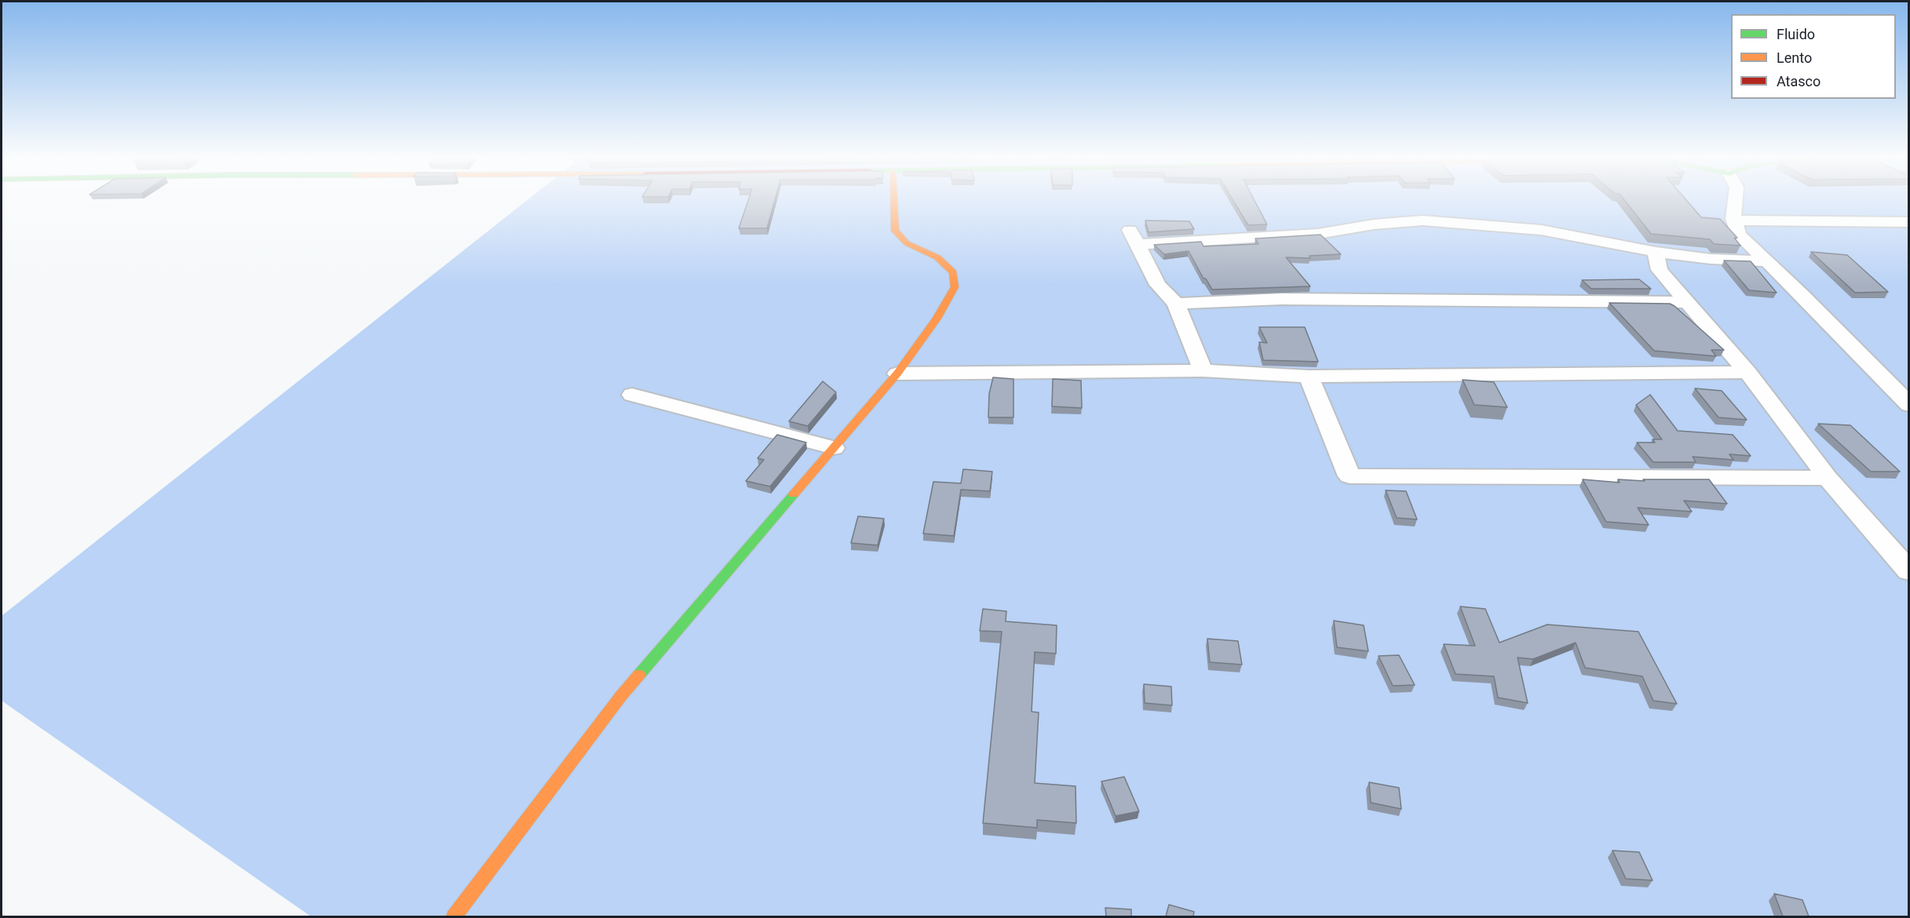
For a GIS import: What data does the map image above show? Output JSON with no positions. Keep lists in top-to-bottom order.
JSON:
{
  "legend": ["Fluido", "Lento", "Atasco"]
}
